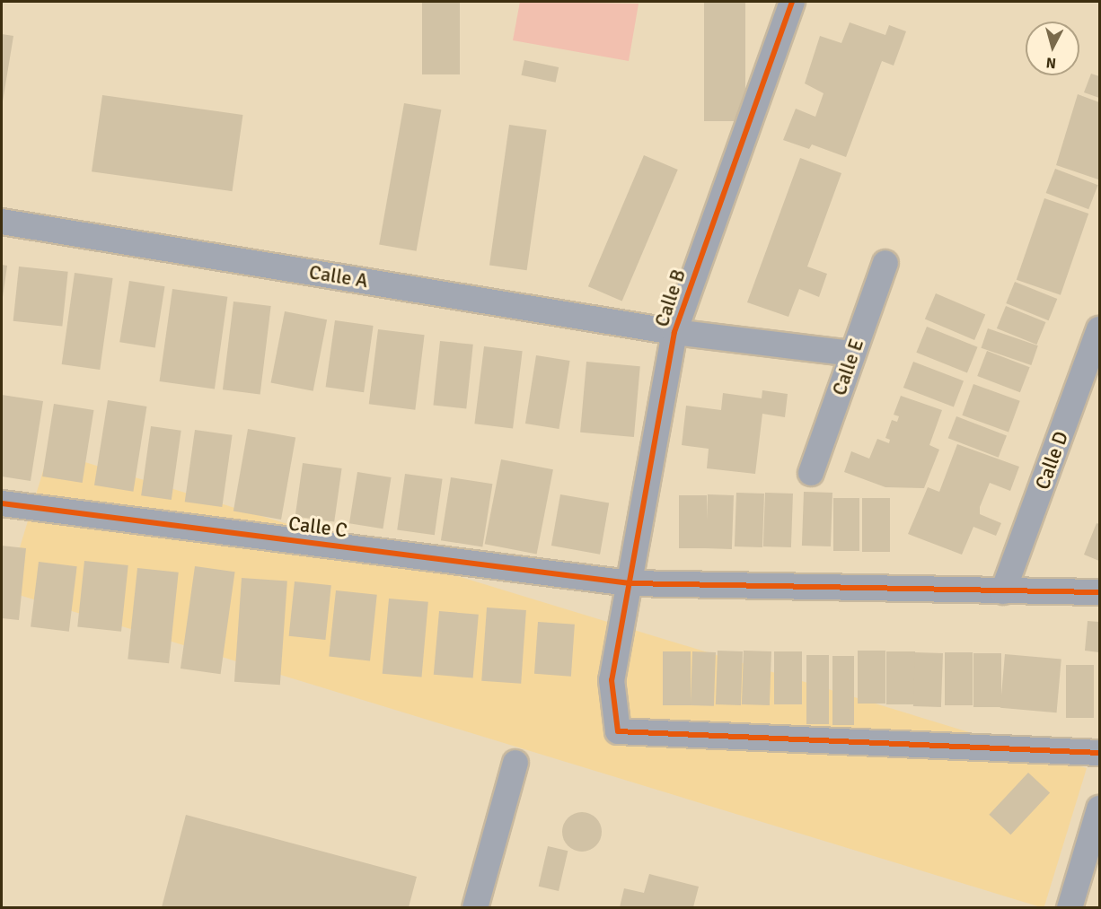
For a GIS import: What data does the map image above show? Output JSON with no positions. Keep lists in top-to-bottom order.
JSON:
{
  "streets": {
    "street": [
      "Calle A",
      "Calle B",
      "Calle E",
      "Calle D",
      "Calle C"
    ]
  },
  "crossings": [
    ["Calle A", "Calle B"],
    ["Calle A", "Calle E"],
    ["Calle B", "Calle C"],
    ["Calle D", "Calle C"]
  ],
  "north": "bottom"
}
